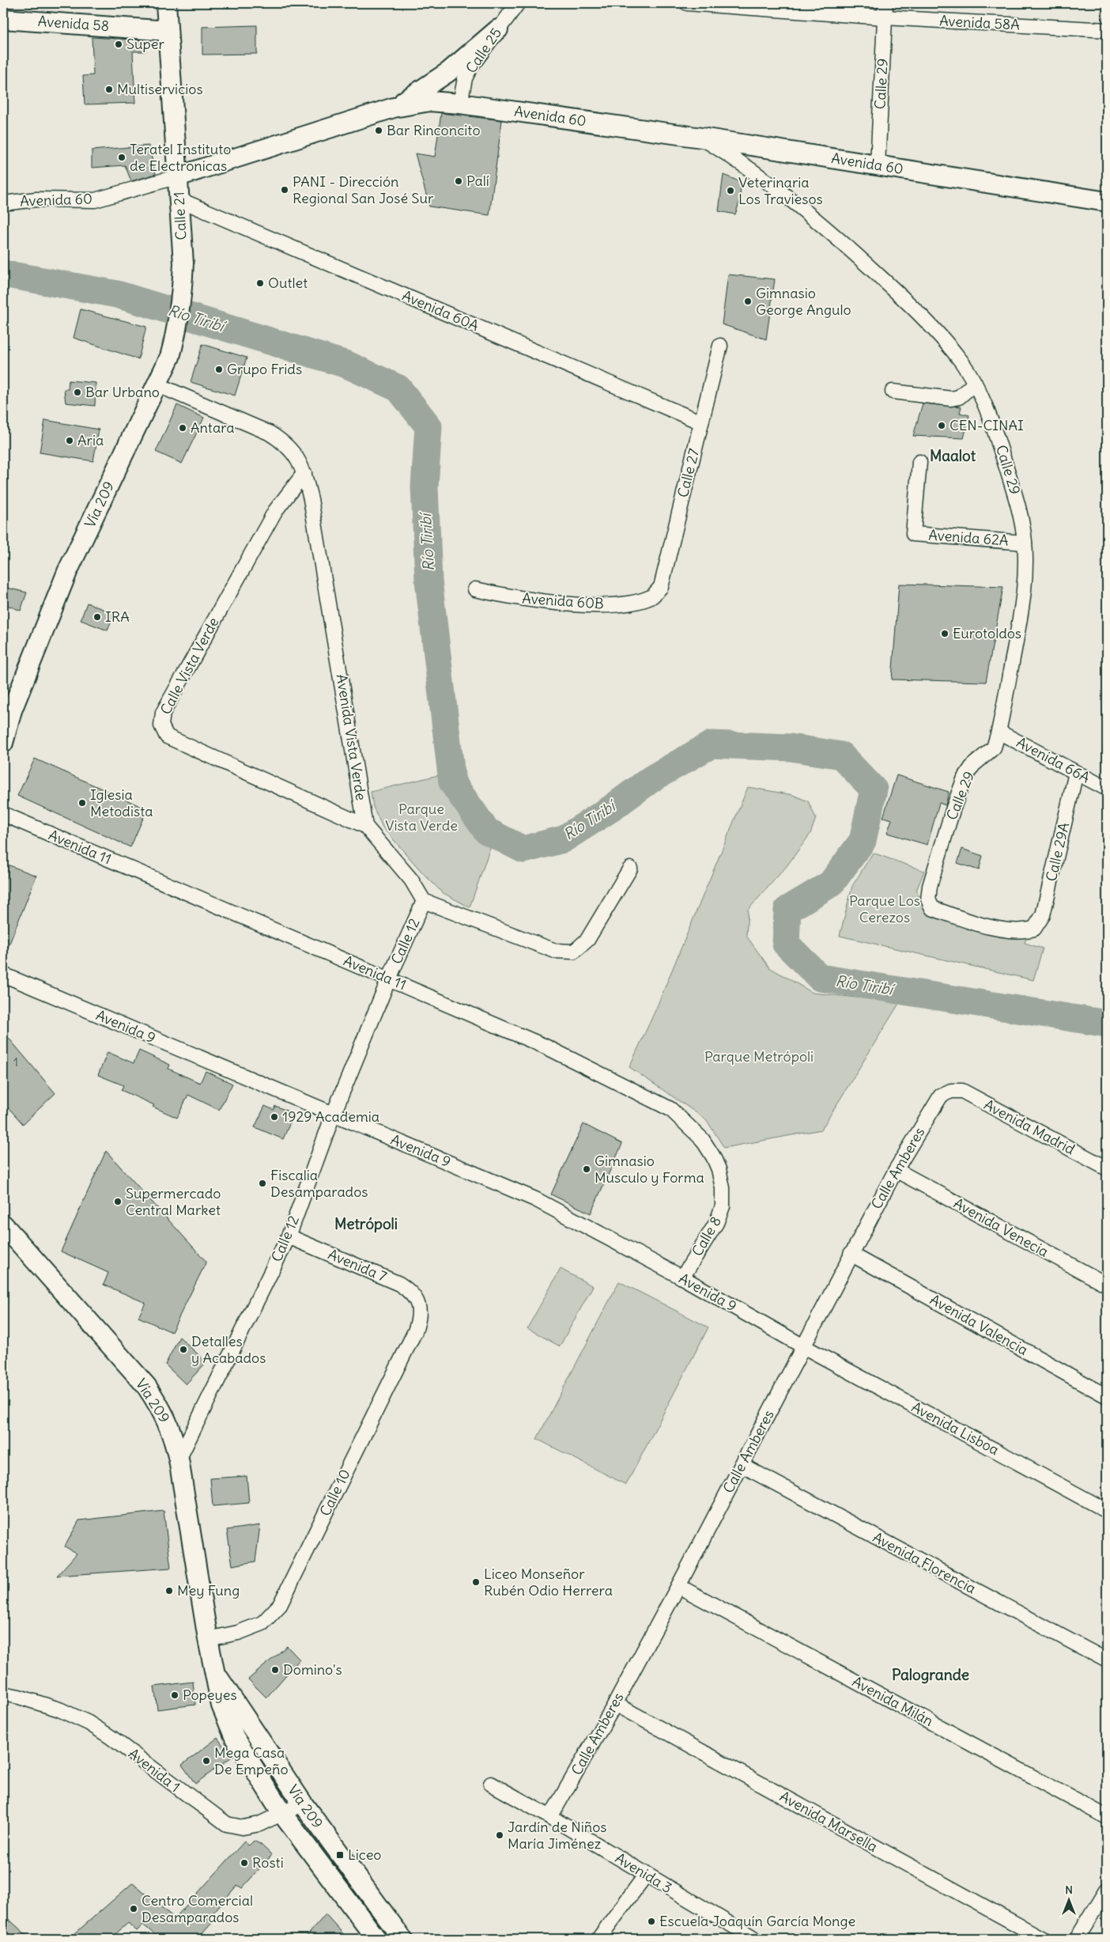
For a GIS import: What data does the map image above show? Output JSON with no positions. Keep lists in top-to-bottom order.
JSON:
{
  "streets": {
    "main road": [
      "Avenida 58",
      "Avenida 60",
      "Calle 21",
      "Vía 209"
    ],
    "street": [
      "Avenida 58A",
      "Calle 25",
      "Calle 29",
      "Avenida 60A",
      "Calle 27",
      "Avenida 62A",
      "Avenida 60B",
      "Calle Vista Verde",
      "Avenida Vista Verde",
      "Avenida 66A",
      "Avenida 11",
      "Calle 29A",
      "Calle 12",
      "Avenida 9",
      "Avenida Madrid",
      "Calle Amberes",
      "Avenida Venecia",
      "Calle 8",
      "Avenida 7",
      "Avenida Valencia",
      "Avenida Lisboa",
      "Calle 10",
      "Avenida Florencia",
      "Avenida Milán",
      "Avenida 1",
      "Avenida Marsella",
      "Avenida 3"
    ]
  },
  "crossings": [
    ["Avenida 58A", "Calle 29"],
    ["Avenida 58", "Calle 21"],
    ["Calle 25", "Avenida 60"],
    ["Calle 29", "Avenida 60"],
    ["Calle 29", "Avenida 62A"],
    ["Calle 29", "Avenida 66A"],
    ["Calle 29", "Calle 29A"],
    ["Avenida 60", "Calle 21"],
    ["Calle 21", "Avenida 60A"],
    ["Calle 21", "Vía 209"],
    ["Avenida 60A", "Calle 27"],
    ["Calle 27", "Avenida 60B"],
    ["Vía 209", "Avenida Vista Verde"],
    ["Vía 209", "Calle 12"],
    ["Vía 209", "Calle 10"],
    ["Vía 209", "Avenida 1"],
    ["Calle Vista Verde", "Avenida Vista Verde"],
    ["Avenida 66A", "Calle 29A"],
    ["Avenida 11", "Calle 12"],
    ["Avenida 11", "Calle 8"],
    ["Calle 12", "Avenida 9"],
    ["Calle 12", "Avenida 7"],
    ["Avenida 9", "Calle Amberes"],
    ["Avenida 9", "Calle 8"],
    ["Avenida 9", "Avenida Lisboa"],
    ["Avenida Madrid", "Calle Amberes"],
    ["Calle Amberes", "Avenida Venecia"],
    ["Calle Amberes", "Avenida Valencia"],
    ["Calle Amberes", "Avenida Lisboa"],
    ["Calle Amberes", "Avenida Florencia"],
    ["Calle Amberes", "Avenida Milán"],
    ["Calle Amberes", "Avenida Marsella"],
    ["Calle Amberes", "Avenida 3"],
    ["Avenida 7", "Calle 10"]
  ],
  "districts": ["Maalot", "Metrópoli", "Palogrande"],
  "water": ["Río Tiribí"],
  "parks": ["Parque Vista Verde", "Parque Los Cerezos", "Parque Metrópoli"],
  "places": {
    "other": [
      "Super",
      "Multiservicios",
      "Bar Rinconcito",
      "Teratel Instituto de Electronicas",
      "Palí",
      "PANI - Dirección Regional San José Sur",
      "Veterinaria Los Traviesos",
      "Outlet",
      "Gimnasio George Angulo",
      "Grupo Frids",
      "Bar Urbano",
      "CEN-CINAI",
      "Antara",
      "Aria",
      "IRA",
      "Eurotoldos",
      "Iglesia Metodista",
      "1929 Academia",
      "Gimnasio Musculo y Forma",
      "Fiscalia Desamparados",
      "Supermercado Central Market",
      "Detalles y Acabados",
      "Liceo Monseñor Rubén Odio Herrera",
      "Mey Fung",
      "Domino's",
      "Popeyes",
      "Mega Casa De Empeño",
      "Jardín de Niños María Jiménez",
      "Rosti",
      "Centro Comercial Desamparados",
      "Escuela Joaquín García Monge"
    ],
    "transit": ["Liceo"]
  },
  "house_numbers": ["1"],
  "north": "top"
}
